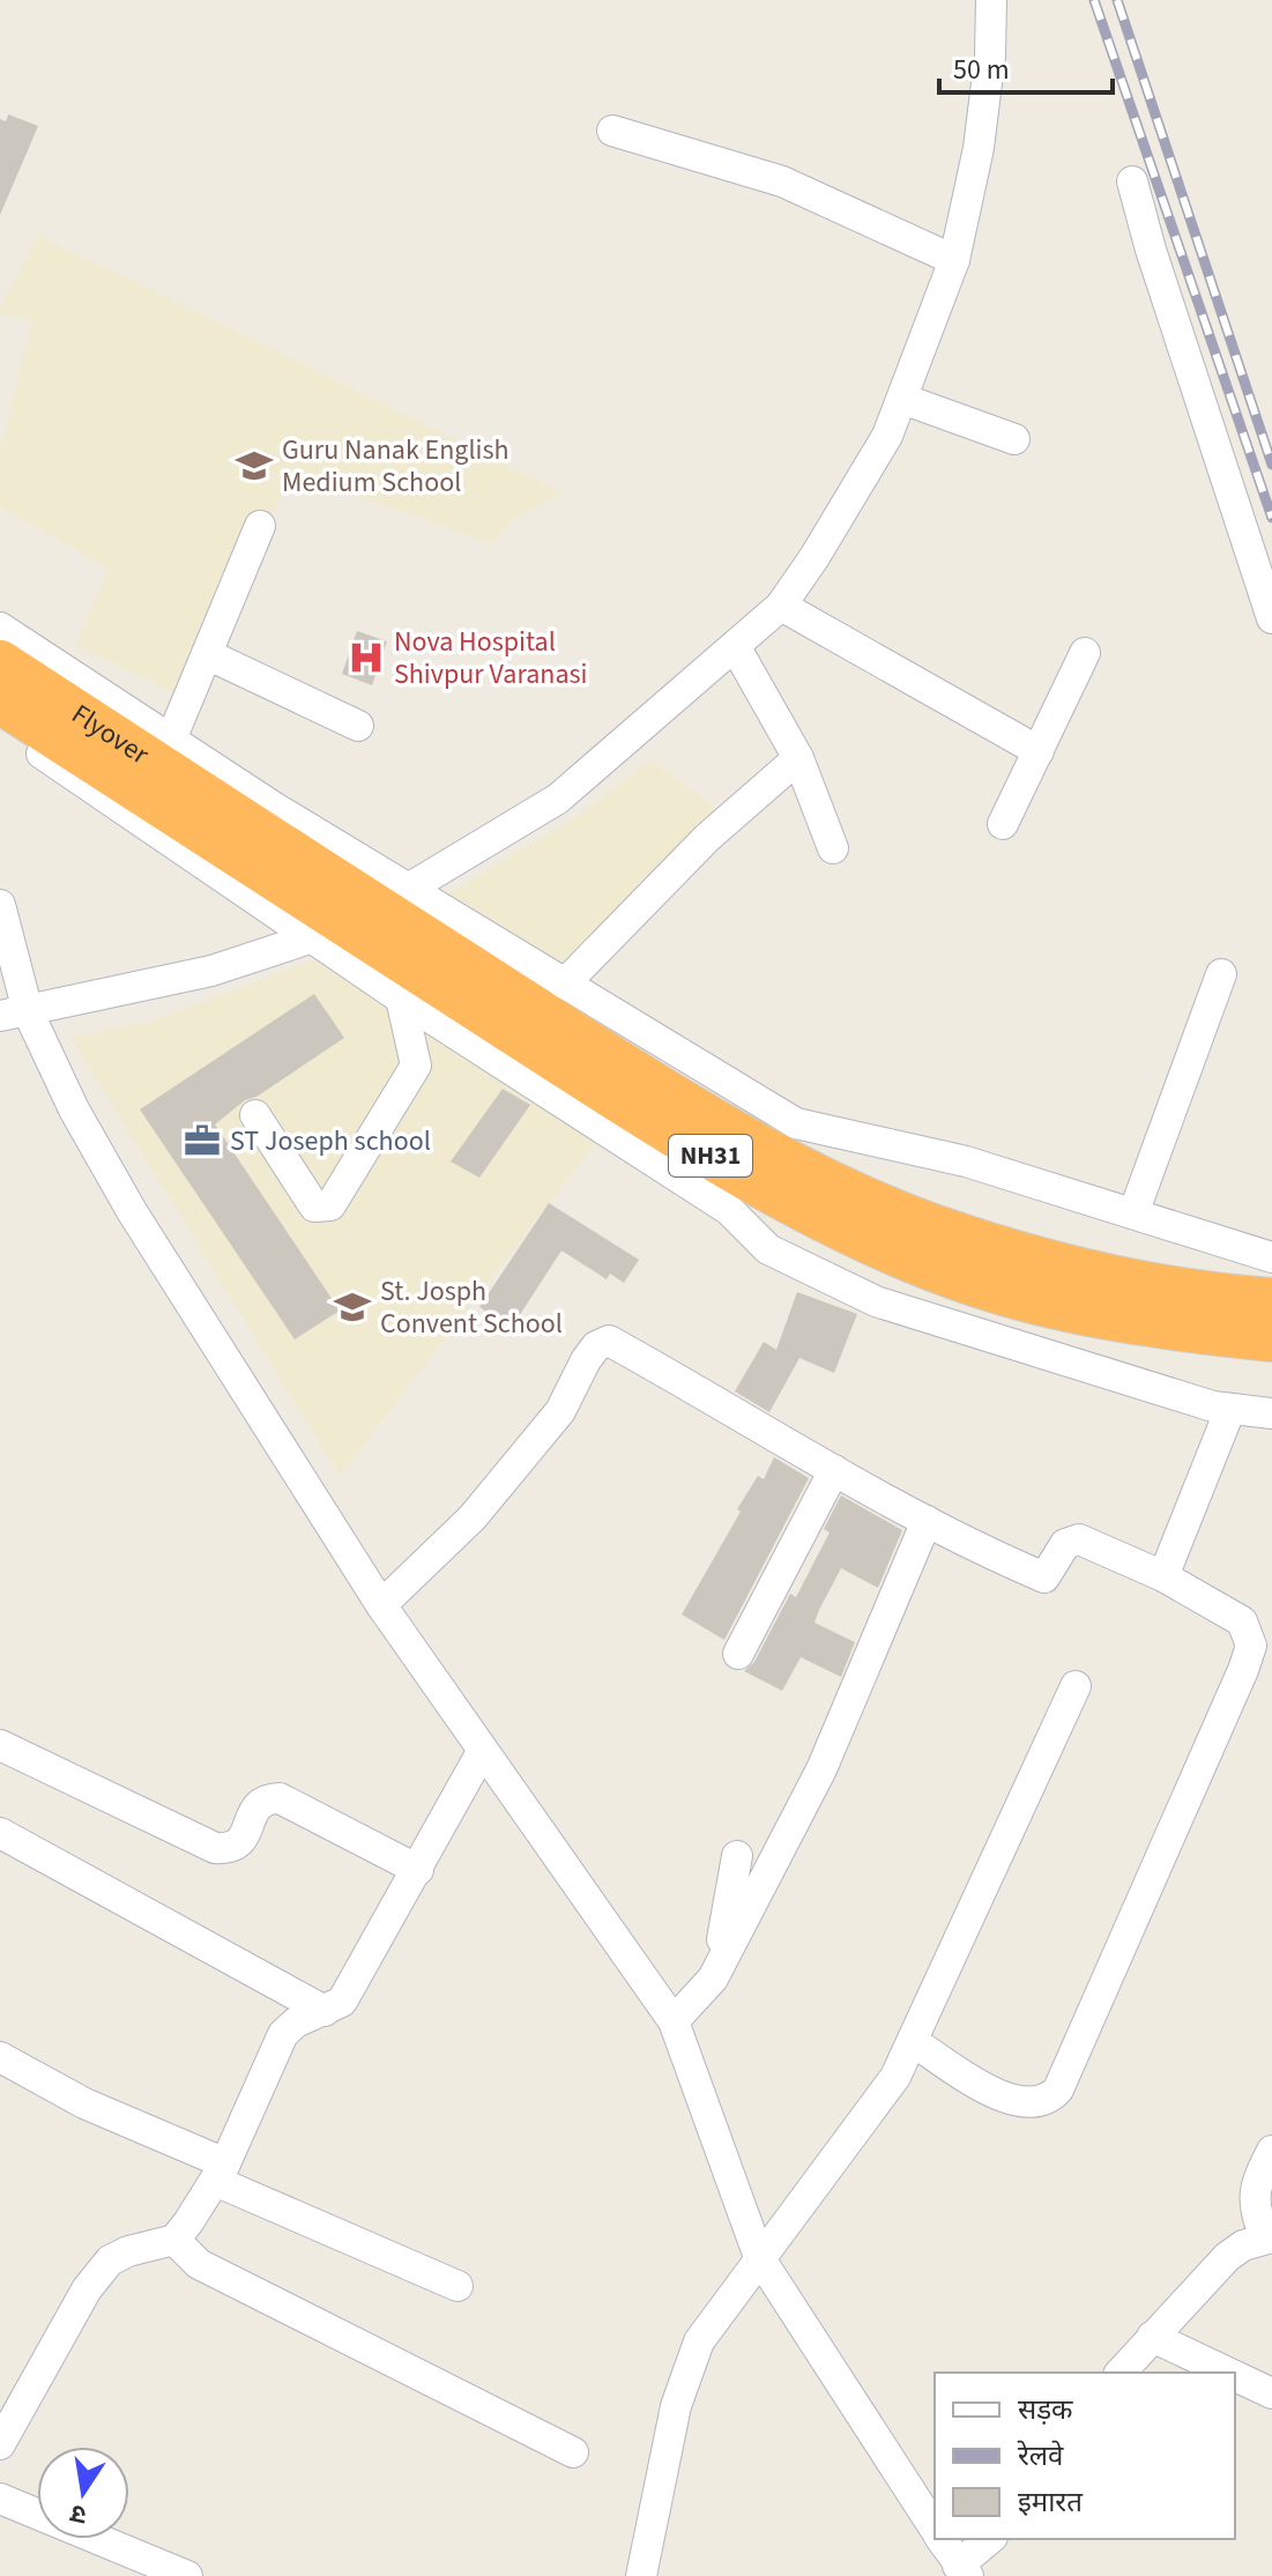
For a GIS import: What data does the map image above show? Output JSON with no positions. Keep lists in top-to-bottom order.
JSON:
{
  "streets": {
    "highway": ["Flyover", "NH31"]
  },
  "crossings": [
    ["Flyover", "NH31"]
  ],
  "places": {
    "school or university": ["Guru Nanak English Medium School", "St. Josph Convent School"],
    "hospital": ["Nova Hospital Shivpur Varanasi"],
    "office": ["ST Joseph school"]
  },
  "legend": ["सड़क", "रेलवे", "इमारत"],
  "scale_bar": "50 m",
  "north": "bottom"
}
